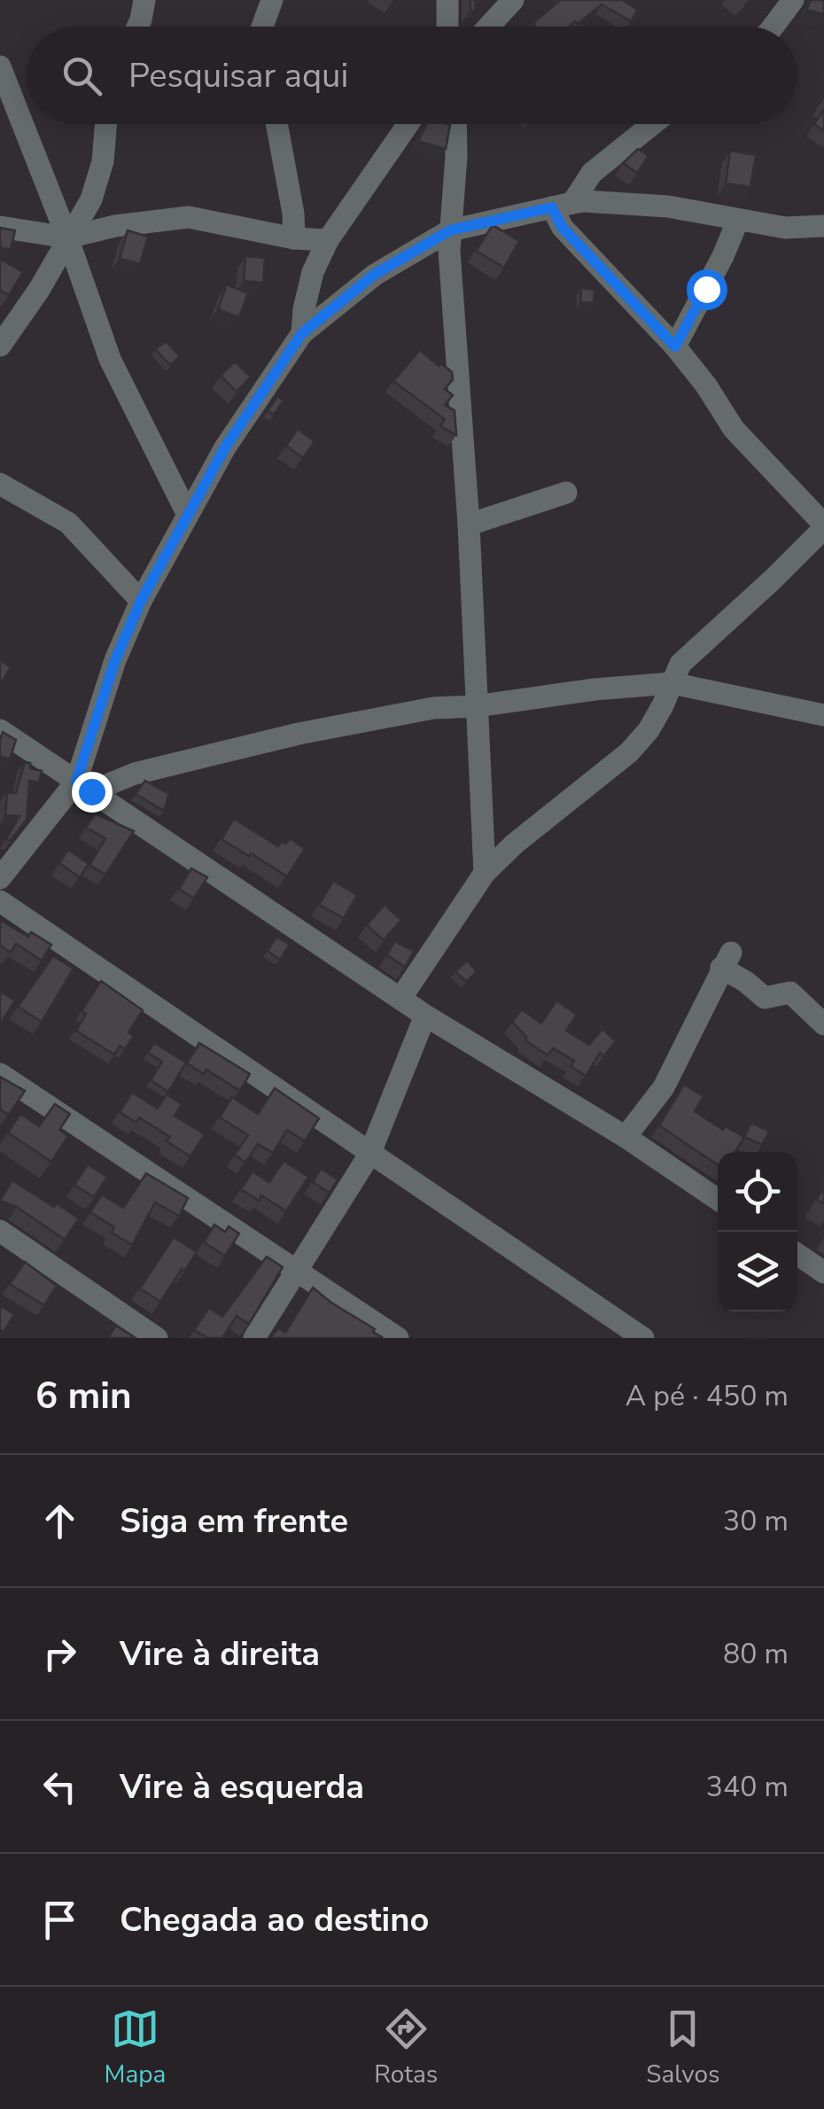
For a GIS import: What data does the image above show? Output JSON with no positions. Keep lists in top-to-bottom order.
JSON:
{
  "page": {
    "search": "Pesquisar aqui",
    "heading": ["6 min", "A pé · 450 m"],
    "list": [
      ["Siga em frente", "30 m"],
      ["Vire à direita", "80 m"],
      ["Vire à esquerda", "340 m"],
      "Chegada ao destino"
    ],
    "nav": ["Mapa", "Rotas", "Salvos"]
  }
}
